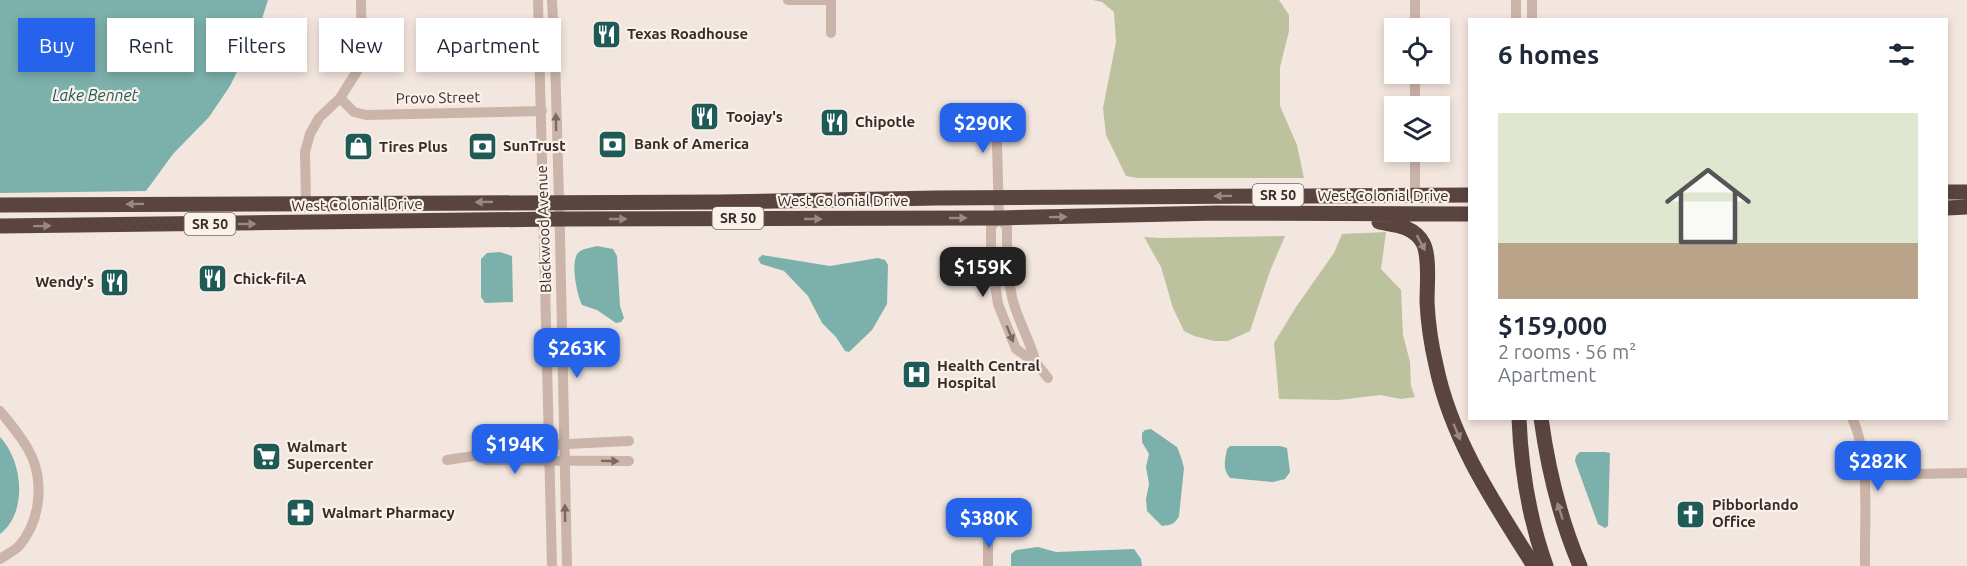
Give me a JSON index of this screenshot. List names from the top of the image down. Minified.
{"streets":{"highway":["SR 50","West Colonial Drive"],"street":["Provo Street","Blackwood Avenue"]},"crossings":[["Provo Street","Blackwood Avenue"],["West Colonial Drive","Blackwood Avenue"]],"water":["Lake Bennet"],"places":{"restaurant":["Texas Roadhouse","Toojay's","Chipotle","Chick-fil-A","Wendy's"],"bank":["Bank of America","SunTrust"],"shop":["Tires Plus"],"hospital":["Health Central Hospital"],"supermarket":["Walmart Supercenter"],"pharmacy":["Walmart Pharmacy"],"church":["Pibborlando Office"]},"page":{"chip":["Buy","Rent","Filters","New","Apartment"],"heading":"6 homes","list":[{"name":"$159,000","note":"2 rooms · 56 m² · Apartment"}],"price":["$290K","$159K","$263K","$194K","$282K","$380K"]}}
